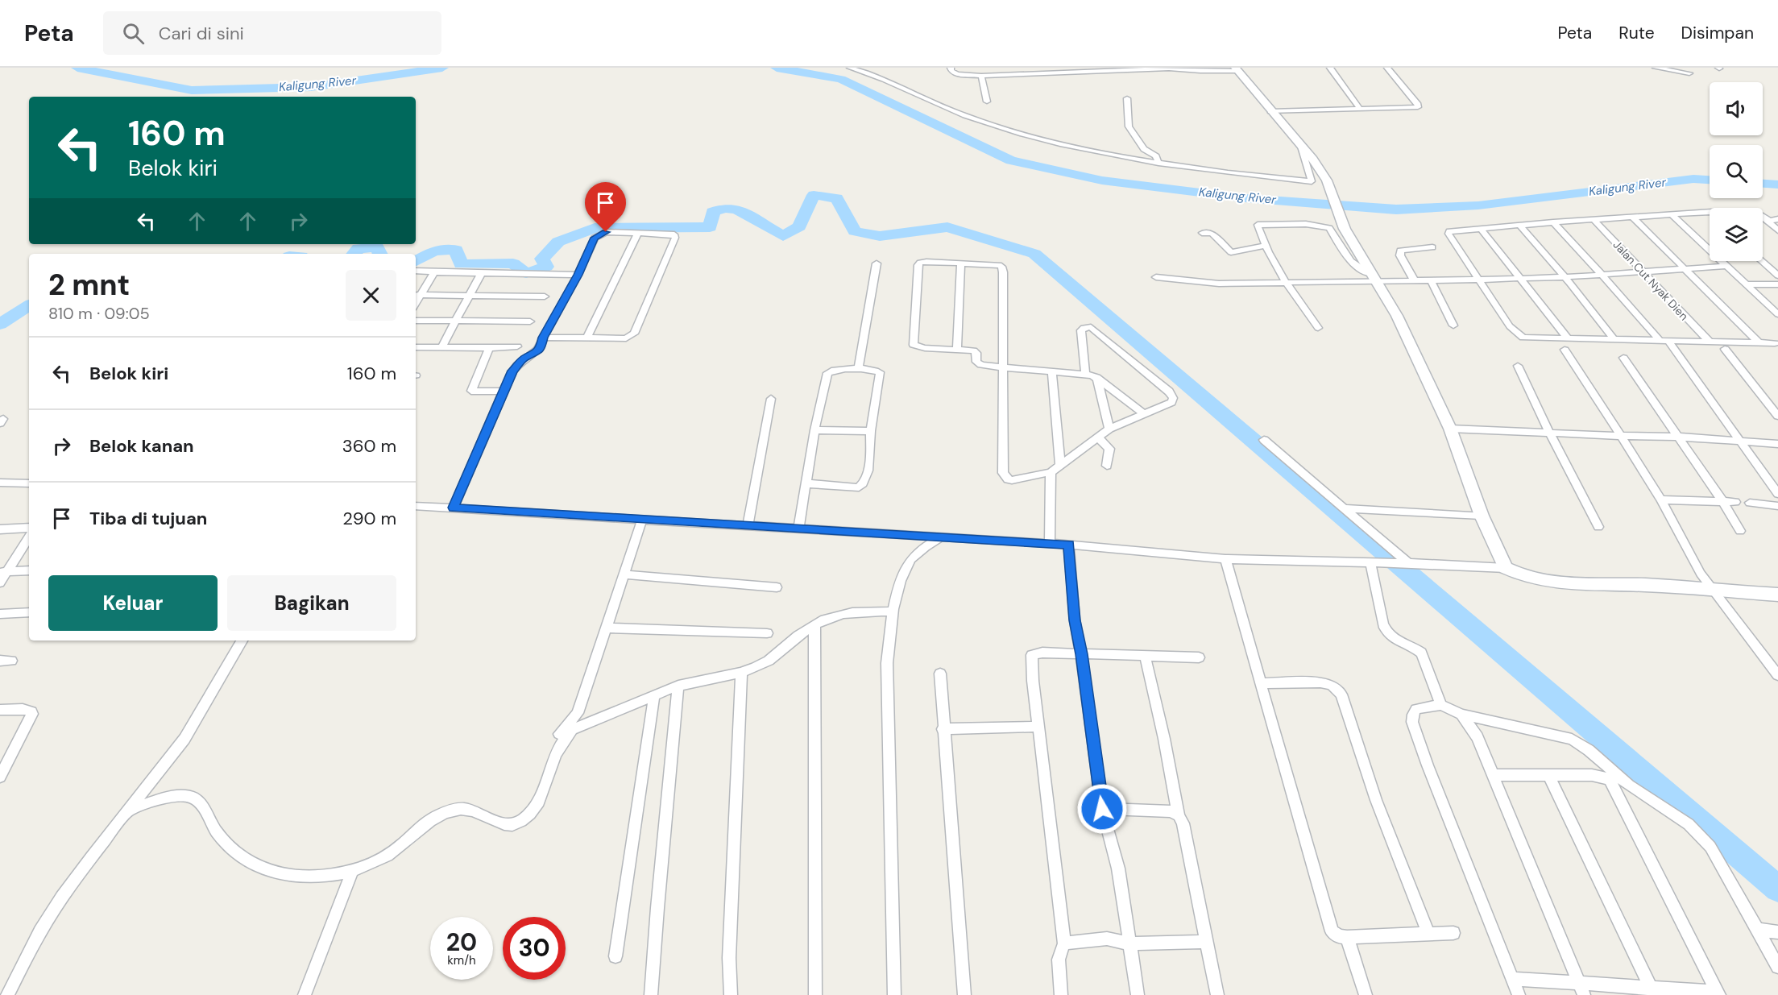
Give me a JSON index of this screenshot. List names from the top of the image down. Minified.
{"streets":{"street":["Jalan Cut Nyak Dien"]},"water":["Kaligung River"],"page":{"header":"Peta","search":"Cari di sini","nav":["Peta","Rute","Disimpan"],"turn":["160 m","Belok kiri"],"heading":["2 mnt","810 m · 09:05"],"list":[{"name":"Belok kiri","value":"160 m"},{"name":"Belok kanan","value":"360 m"},{"name":"Tiba di tujuan","value":"290 m"}],"buttons":["Keluar","Bagikan"],"speed":"20 km/h","limit":"30"}}
